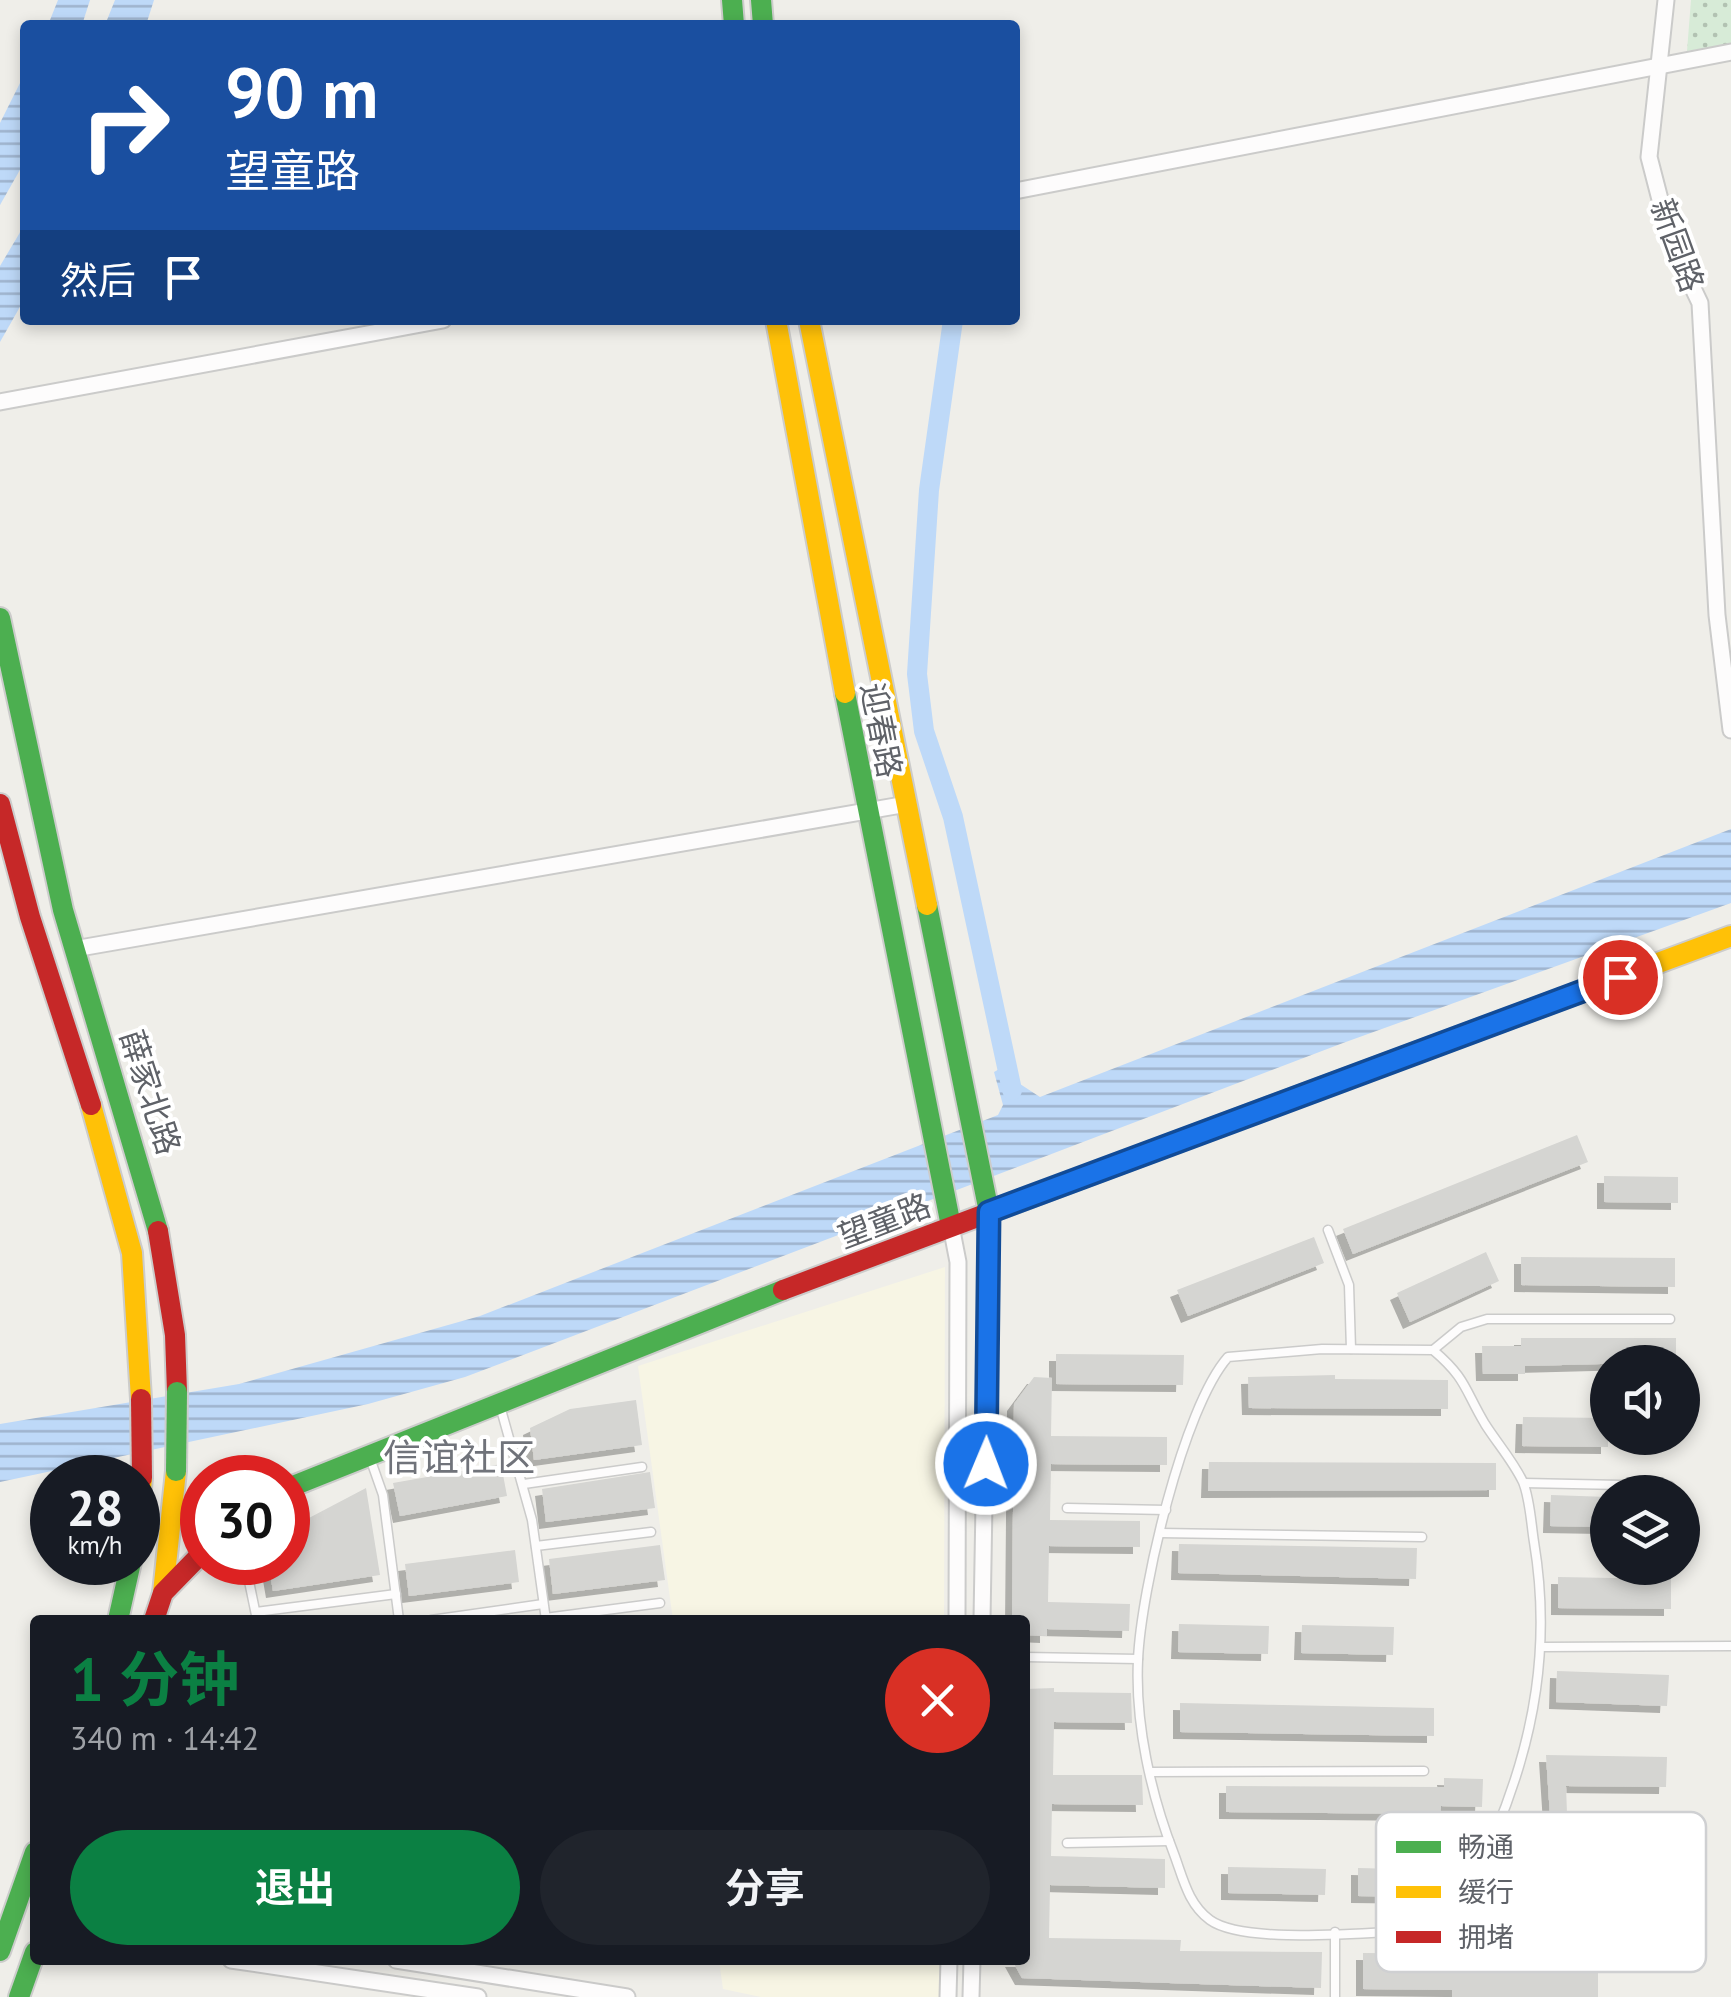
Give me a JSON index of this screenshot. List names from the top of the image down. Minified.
{"streets":{"main road":["迎春路","薛家北路","望童路"],"street":["新园路"]},"crossings":[["迎春路","望童路"]],"districts":["信谊社区"],"legend":["畅通","缓行","拥堵"],"page":{"turn":["90 m","望童路"],"then":"然后","speed":"28 km/h","limit":"30","heading":["1 分钟","340 m · 14:42"],"buttons":["退出","分享"]}}
